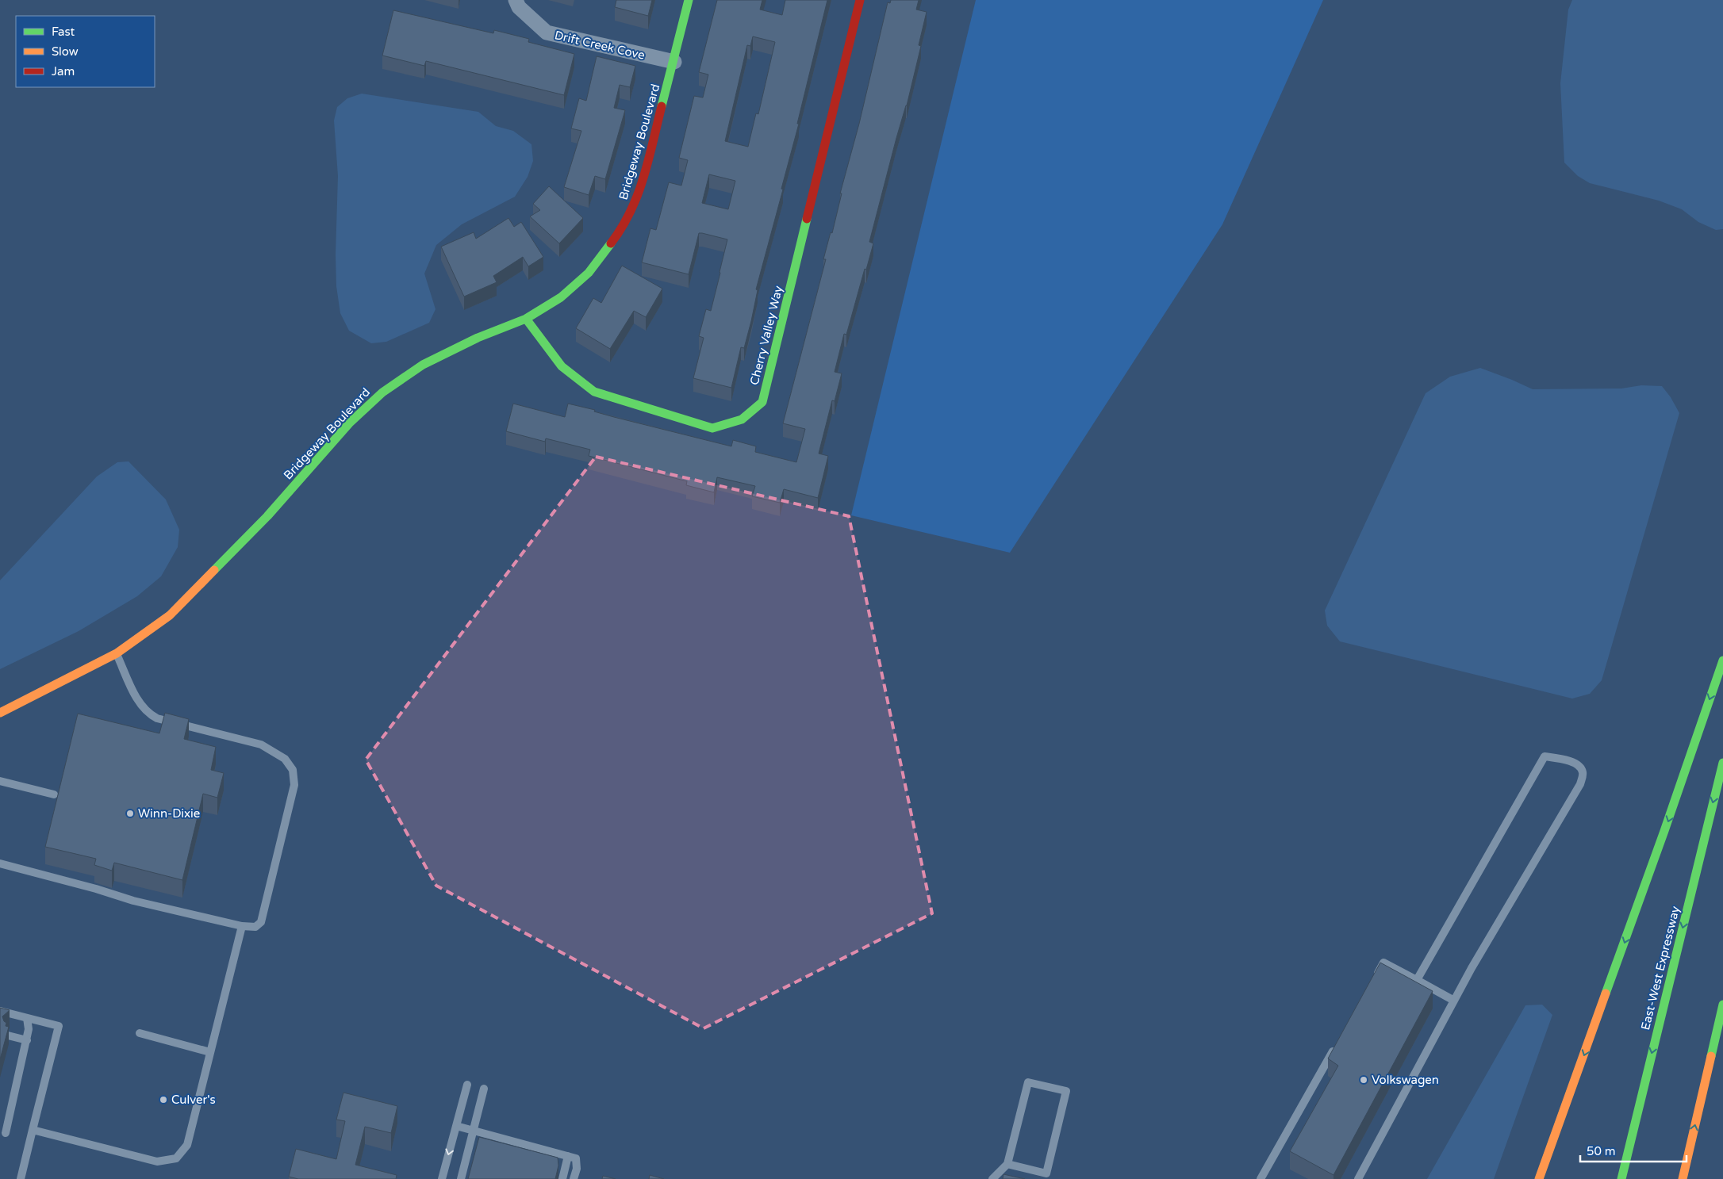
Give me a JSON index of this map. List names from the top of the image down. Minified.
{"streets":{"main road":["Bridgeway Boulevard","Cherry Valley Way","East-West Expressway"],"street":["Drift Creek Cove"]},"crossings":[["Drift Creek Cove","Bridgeway Boulevard"],["Bridgeway Boulevard","Cherry Valley Way"]],"places":["Winn-Dixie","Volkswagen","Culver's"],"legend":["Fast","Slow","Jam"],"scale_bar":"50 m"}
